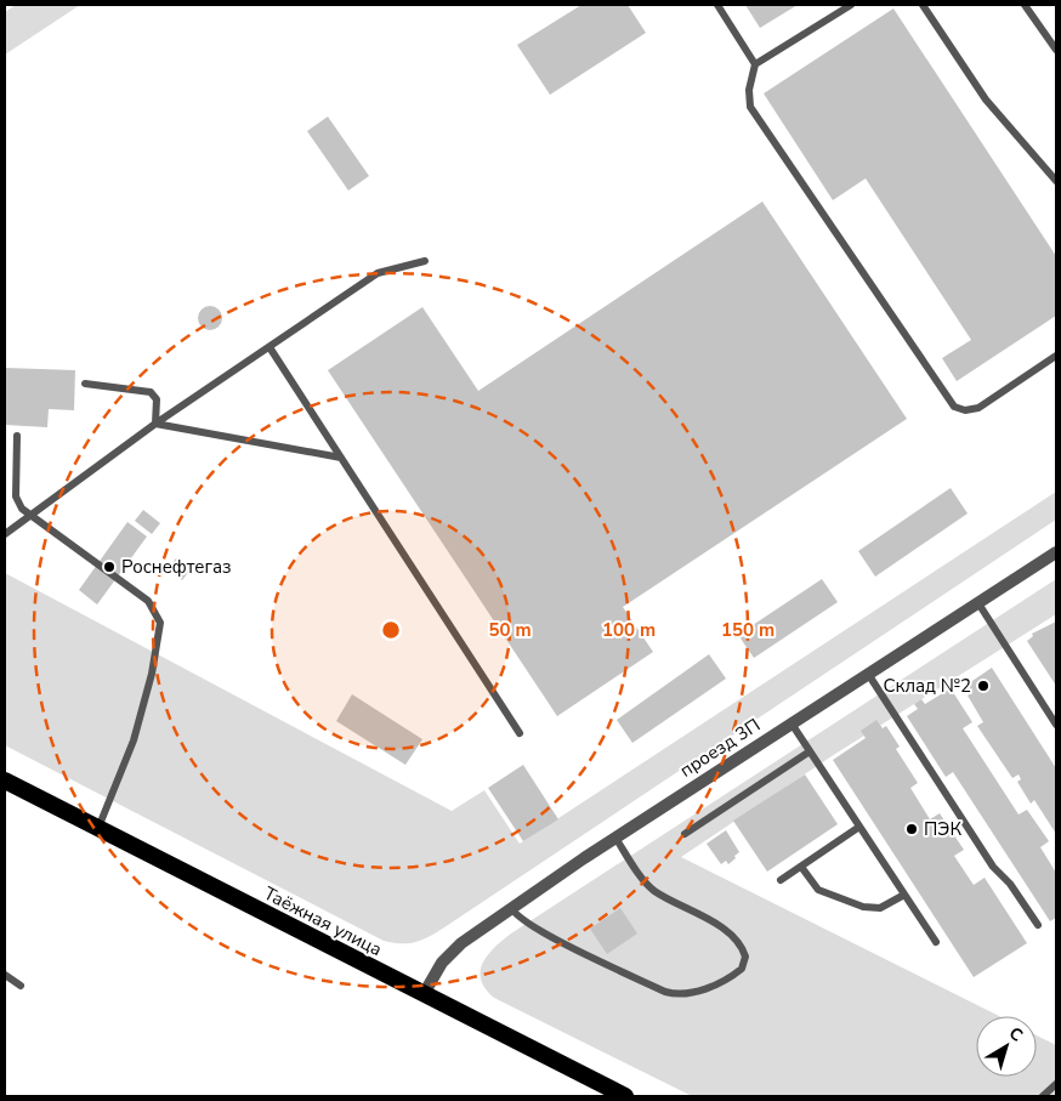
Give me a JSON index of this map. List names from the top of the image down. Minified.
{"streets":{"highway":["Таёжная улица"],"street":["проезд 3П"]},"crossings":[["проезд 3П","Таёжная улица"]],"places":["Роснефтегаз","Склад №2","ПЭК"],"north":"top right","rings":["50 m","100 m","150 m"]}
